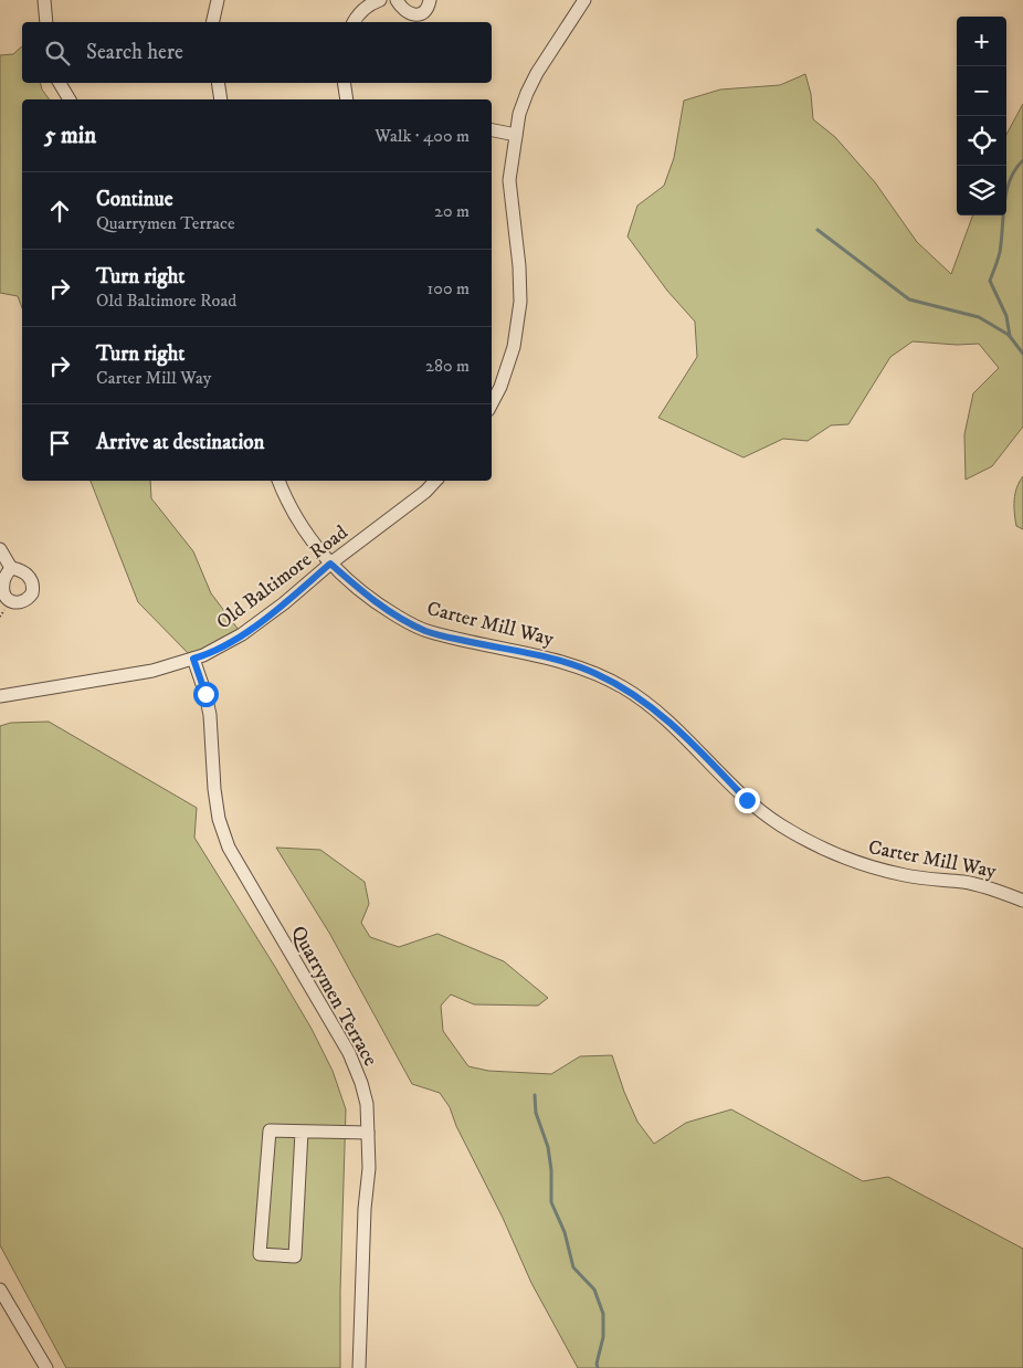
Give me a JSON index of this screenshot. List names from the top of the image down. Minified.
{"streets":{"street":["Old Baltimore Road","Carter Mill Way","Quarrymen Terrace"]},"crossings":[["Old Baltimore Road","Carter Mill Way"],["Old Baltimore Road","Quarrymen Terrace"]],"page":{"map_buttons":["+","−"],"search":"Search here","heading":["5 min","Walk · 400 m"],"list":[["Continue","Quarrymen Terrace","20 m"],["Turn right","Old Baltimore Road","100 m"],["Turn right","Carter Mill Way","280 m"],"Arrive at destination"]}}
